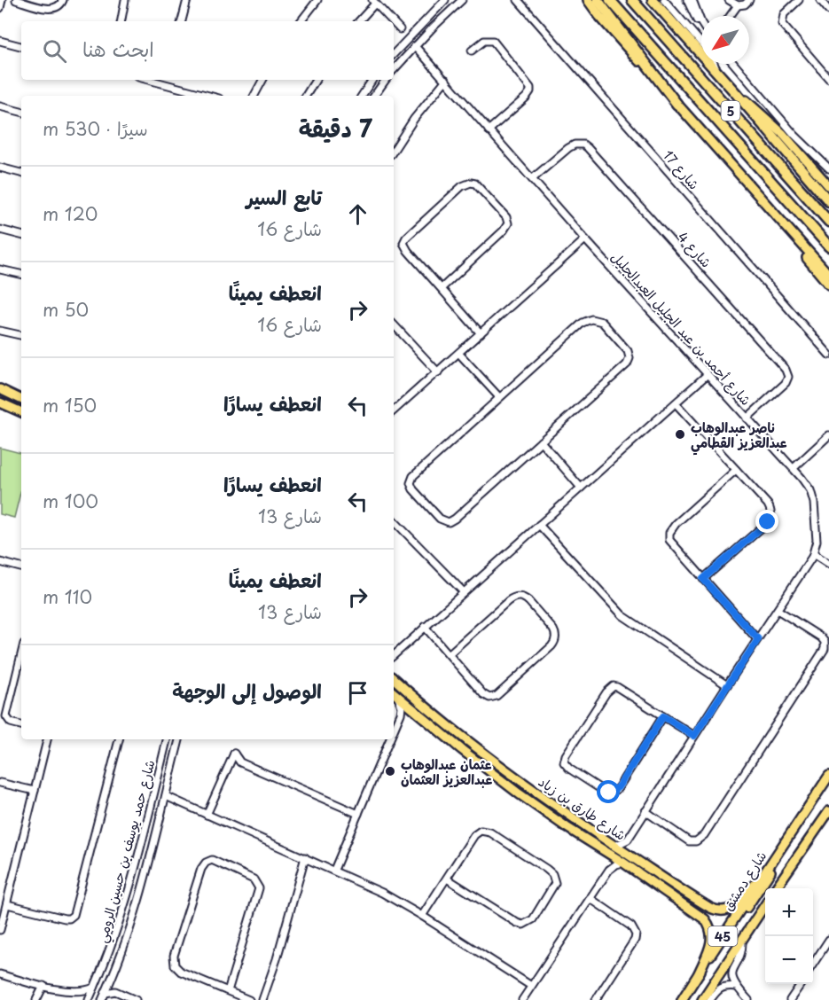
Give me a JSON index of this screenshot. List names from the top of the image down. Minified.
{"streets":{"highway":["5"],"main road":["شارع طارق بن زياد","شارع دمشق","45"],"street":["شارع 17","شارع 4","شارع أحمد بن عبد الجليل العبدالجليل","شارع حمد يوسف بن حسين الرومي"]},"crossings":[["شارع 4","شارع أحمد بن عبد الجليل العبدالجليل"],["شارع طارق بن زياد","شارع دمشق"]],"places":["ناصر عبدالوهاب عبدالعزيز القطامي","عثمان عبدالوهاب عبدالعزيز العثمان"],"north":"bottom left","page":{"search":"ابحث هنا","heading":["7 دقيقة","سيرًا · 530 m"],"list":[["تابع السير","شارع 16","120 m"],["انعطف يمينًا","شارع 16","50 m"],["انعطف يسارًا","150 m"],["انعطف يسارًا","شارع 13","100 m"],["انعطف يمينًا","شارع 13","110 m"],"الوصول إلى الوجهة"],"map_buttons":["+","−"]}}
